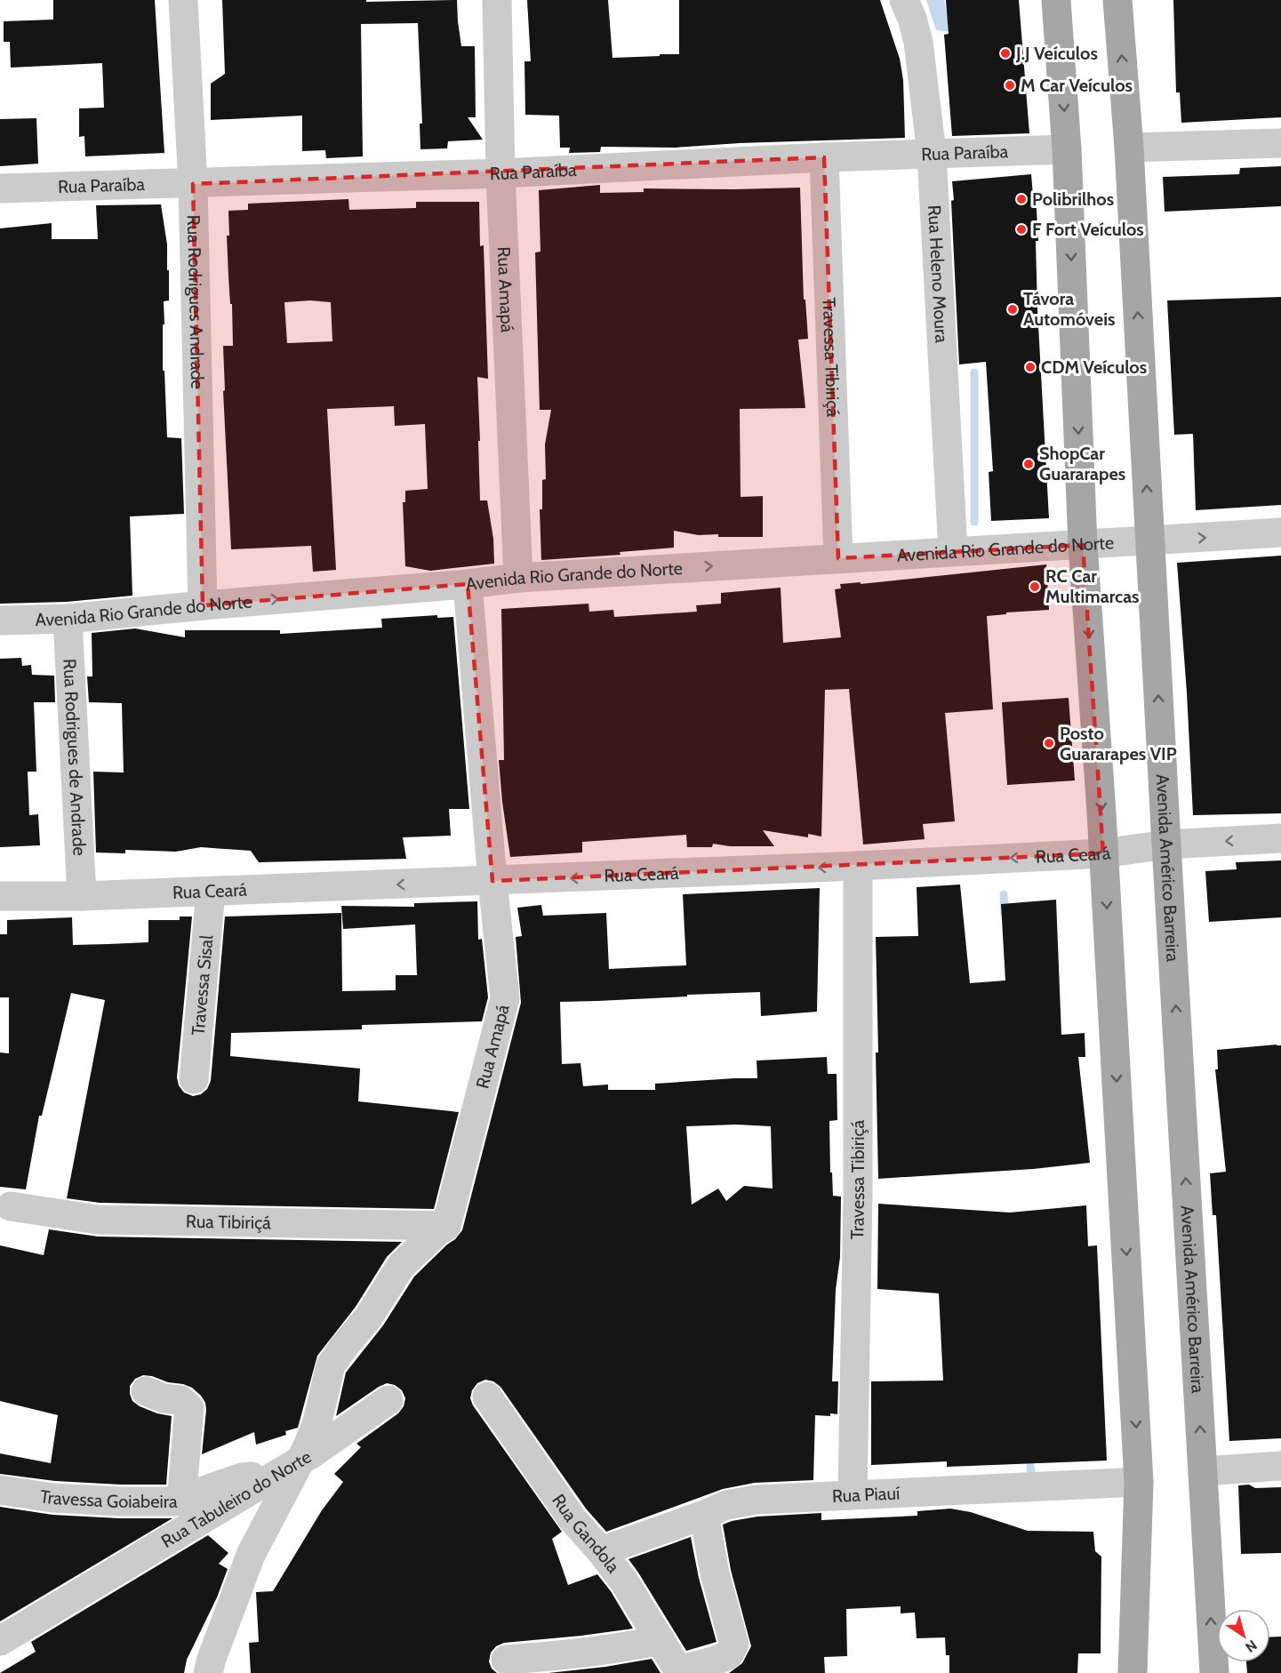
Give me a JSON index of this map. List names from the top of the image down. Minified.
{"streets":{"main road":["Avenida Américo Barreira"],"street":["Rua Paraíba","Rua Heleno Moura","Rua Amapá","Rua Rodrigues Andrade","Travessa Tibiriçá","Avenida Rio Grande do Norte","Rua Rodrigues de Andrade","Rua Ceará","Travessa Sisal","Rua Tibiriçá","Rua Piauí","Travessa Goiabeira","Rua Tabuleiro do Norte","Rua Gandola"]},"crossings":[["Rua Paraíba","Rua Heleno Moura"],["Rua Paraíba","Rua Amapá"],["Rua Paraíba","Rua Rodrigues Andrade"],["Rua Paraíba","Travessa Tibiriçá"],["Rua Heleno Moura","Avenida Rio Grande do Norte"],["Rua Amapá","Avenida Rio Grande do Norte"],["Rua Amapá","Rua Ceará"],["Rua Amapá","Rua Tibiriçá"],["Rua Rodrigues Andrade","Avenida Rio Grande do Norte"],["Travessa Tibiriçá","Avenida Rio Grande do Norte"],["Travessa Tibiriçá","Rua Ceará"],["Travessa Tibiriçá","Rua Piauí"],["Avenida Rio Grande do Norte","Rua Rodrigues de Andrade"],["Avenida Rio Grande do Norte","Avenida Américo Barreira"],["Rua Rodrigues de Andrade","Rua Ceará"],["Rua Ceará","Avenida Américo Barreira"],["Rua Ceará","Travessa Sisal"],["Rua Piauí","Rua Gandola"],["Travessa Goiabeira","Rua Tabuleiro do Norte"]],"one_way":["Avenida Rio Grande do Norte","Rua Ceará"],"places":["J.J Veículos","M Car Veículos","Polibrilhos","F Fort Veículos","Távora Automóveis","CDM Veículos","ShopCar Guararapes","RC Car Multimarcas","Posto Guararapes VIP"],"north":"bottom right"}
